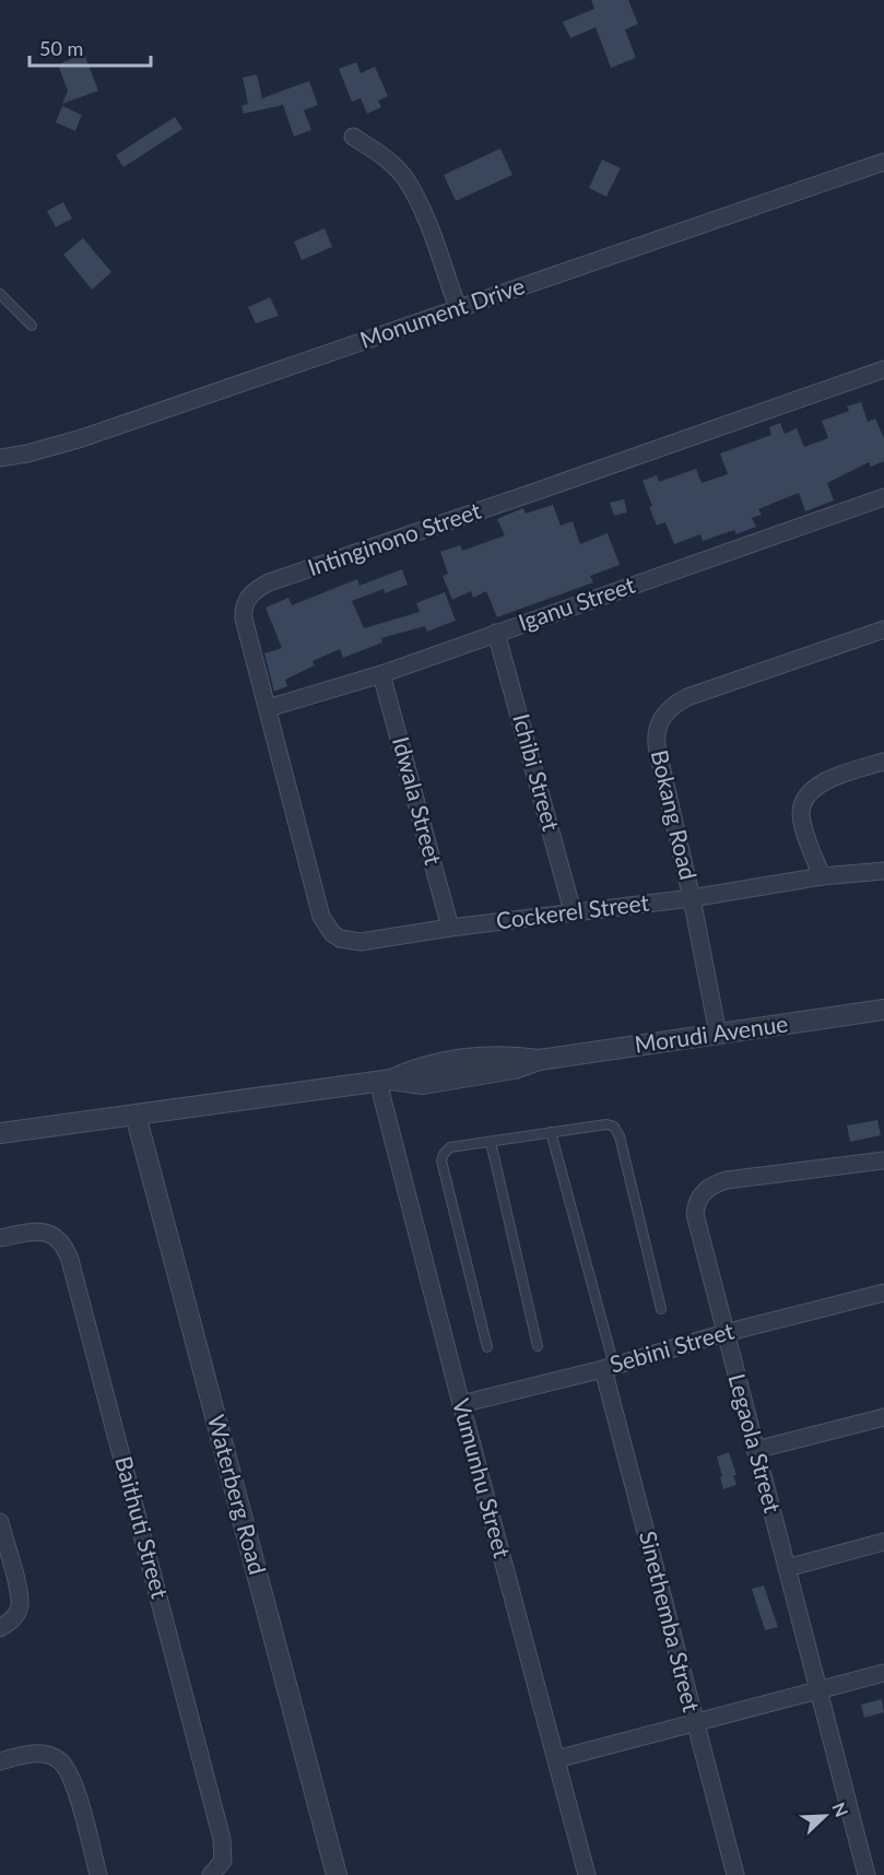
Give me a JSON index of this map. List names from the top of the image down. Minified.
{"streets":{"street":["Monument Drive","Intinginono Street","Iganu Street","Ichibi Street","Idwala Street","Bokang Road","Cockerel Street","Morudi Avenue","Sebini Street","Legaola Street","Vumunhu Street","Waterberg Road","Baithuti Street","Sinethemba Street"]},"crossings":[["Intinginono Street","Iganu Street"],["Intinginono Street","Cockerel Street"],["Iganu Street","Ichibi Street"],["Iganu Street","Idwala Street"],["Ichibi Street","Cockerel Street"],["Idwala Street","Cockerel Street"],["Bokang Road","Cockerel Street"],["Bokang Road","Morudi Avenue"],["Morudi Avenue","Vumunhu Street"],["Morudi Avenue","Waterberg Road"],["Sebini Street","Legaola Street"],["Sebini Street","Vumunhu Street"],["Sebini Street","Sinethemba Street"]],"scale_bar":"50 m","north":"top right"}
